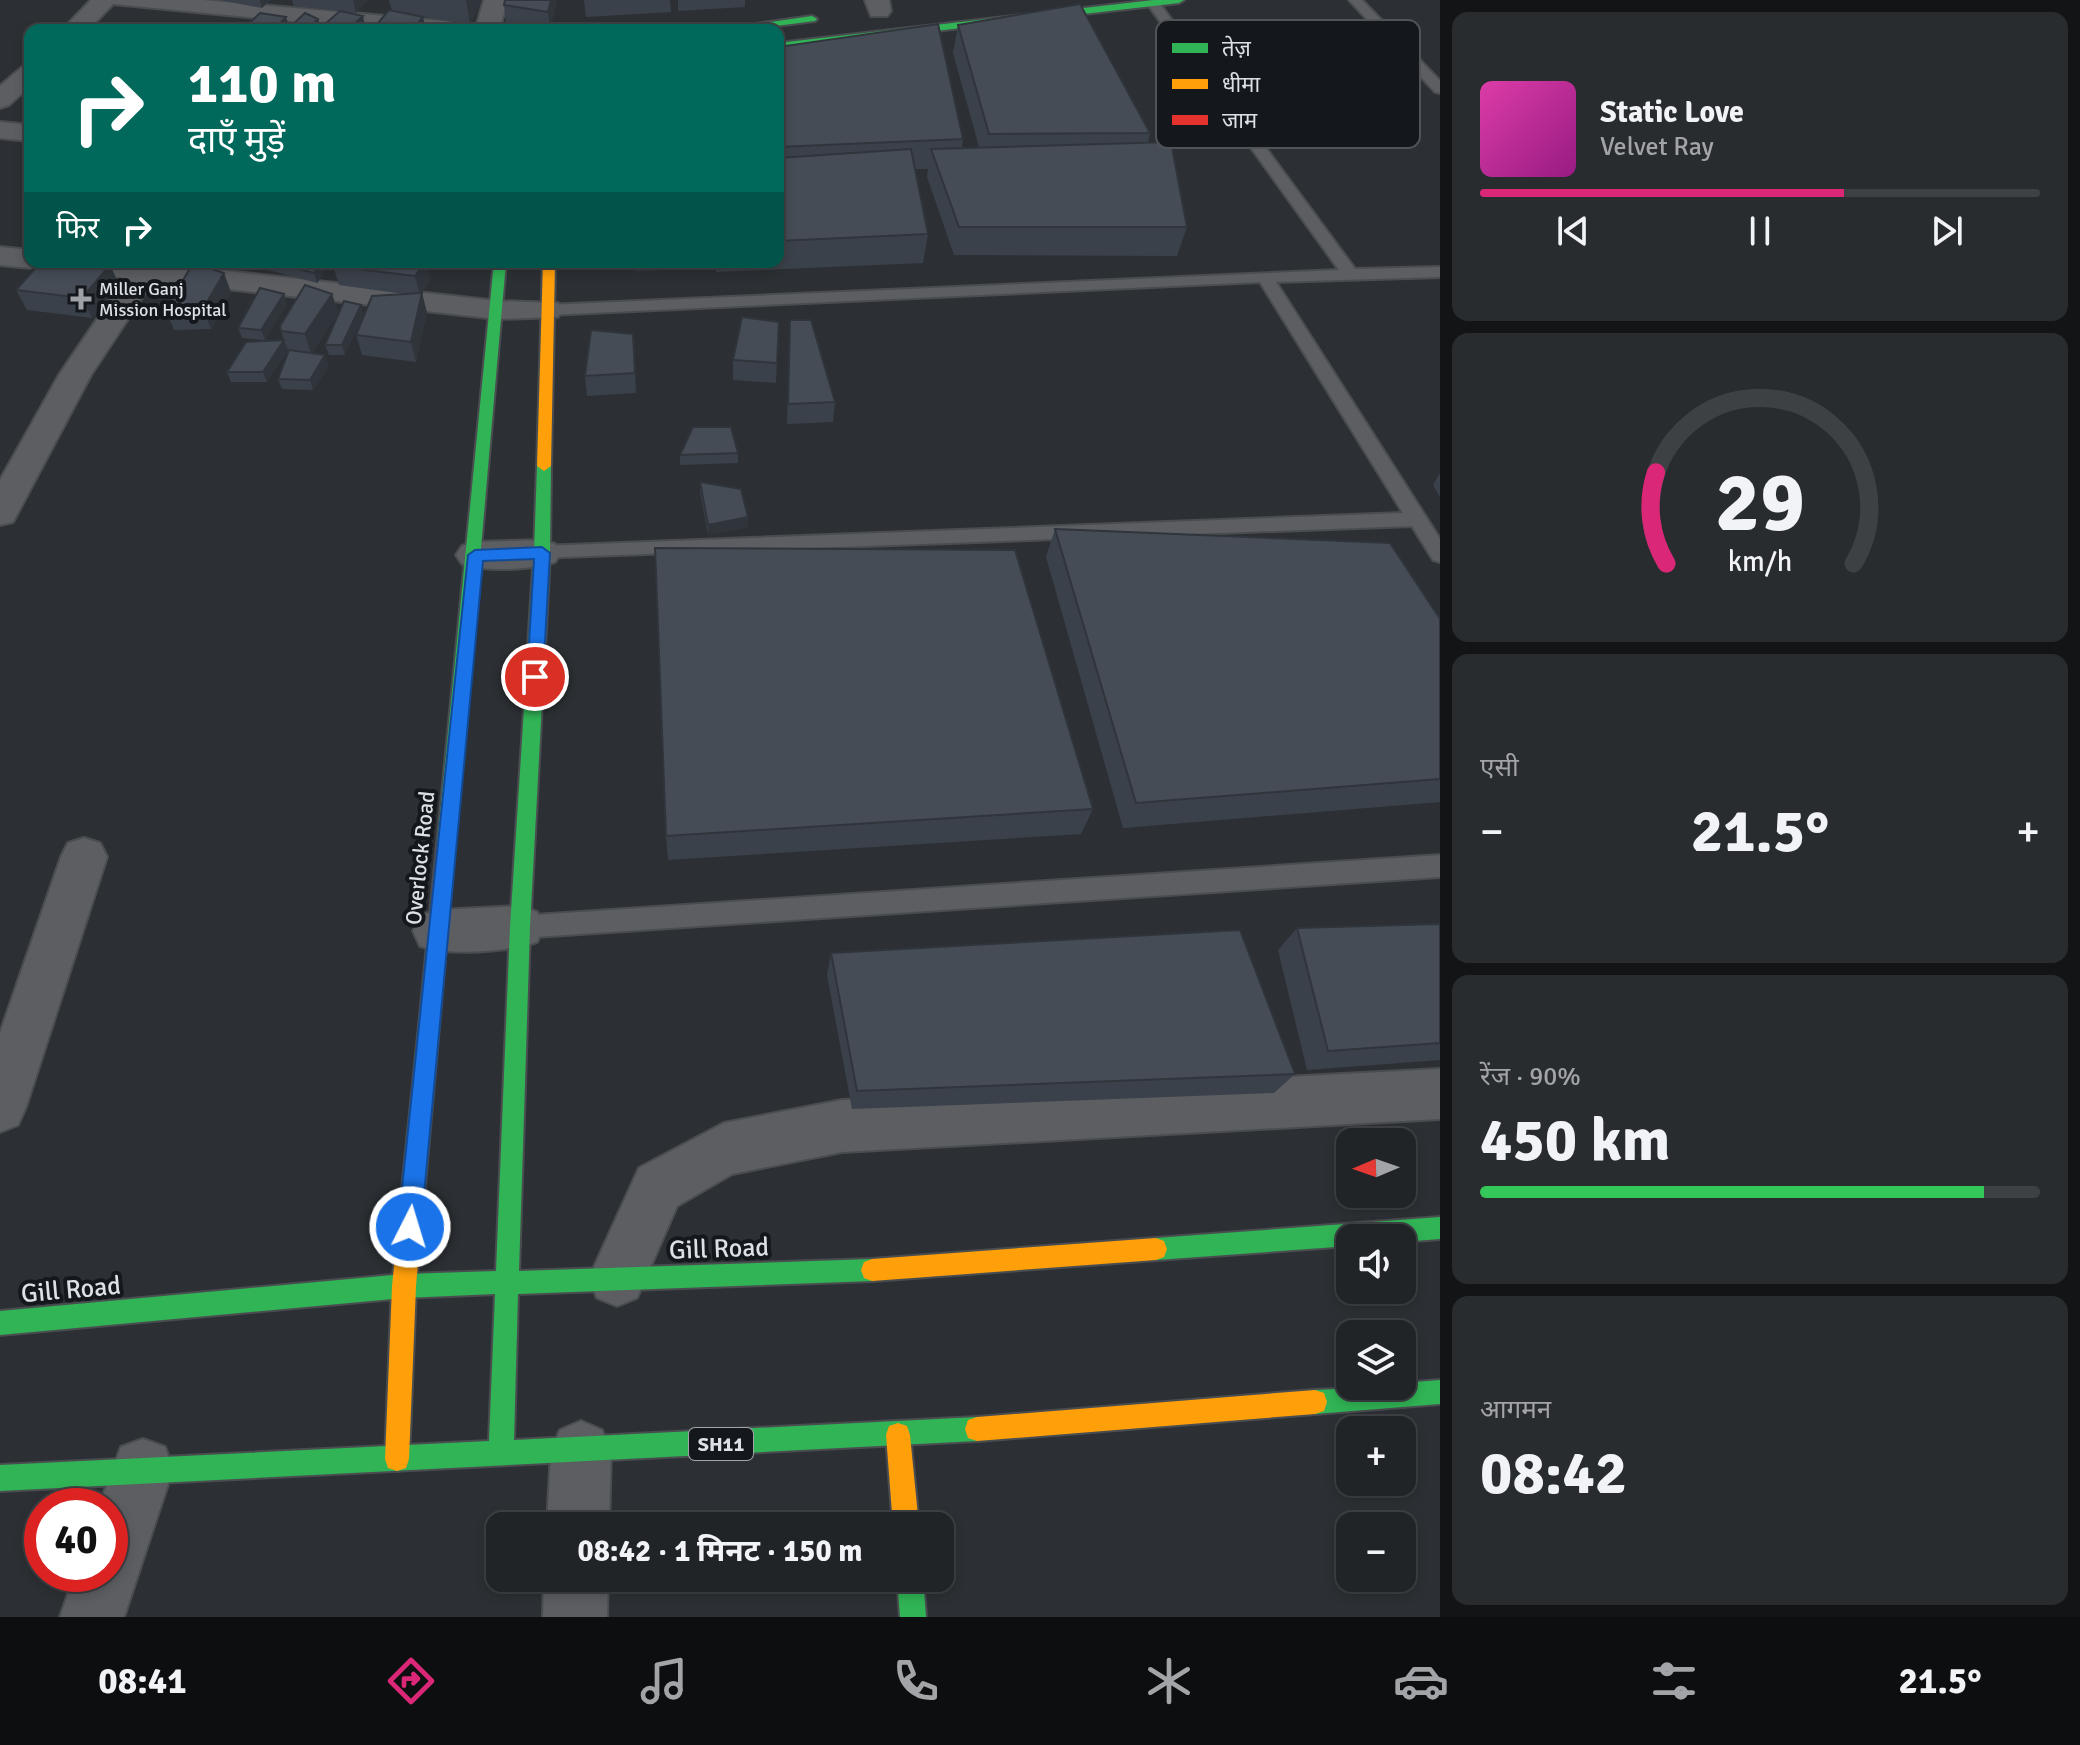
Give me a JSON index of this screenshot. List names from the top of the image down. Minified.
{"streets":{"street":["Overlock Road","Gill Road","SH11"]},"crossings":[["Overlock Road","Gill Road"],["Overlock Road","SH11"]],"places":{"health":["Miller Ganj Mission Hospital"]},"legend":["तेज़","धीमा","जाम"],"north":"left","page":{"turn":["110 m","दाएँ मुड़ें"],"song":["Static Love","Velvet Ray"],"then":"फिर","tile":["एसी",["रेंज · 90%","450 km"],["आगमन","08:42"]],"heat":["−","21.5°","+"],"map_buttons":["+","−"],"limit":"40","trip":"08:42 · 1 मिनट · 150 m","tabs":["08:41","21.5°"],"gauge":["29","km/h"]}}
